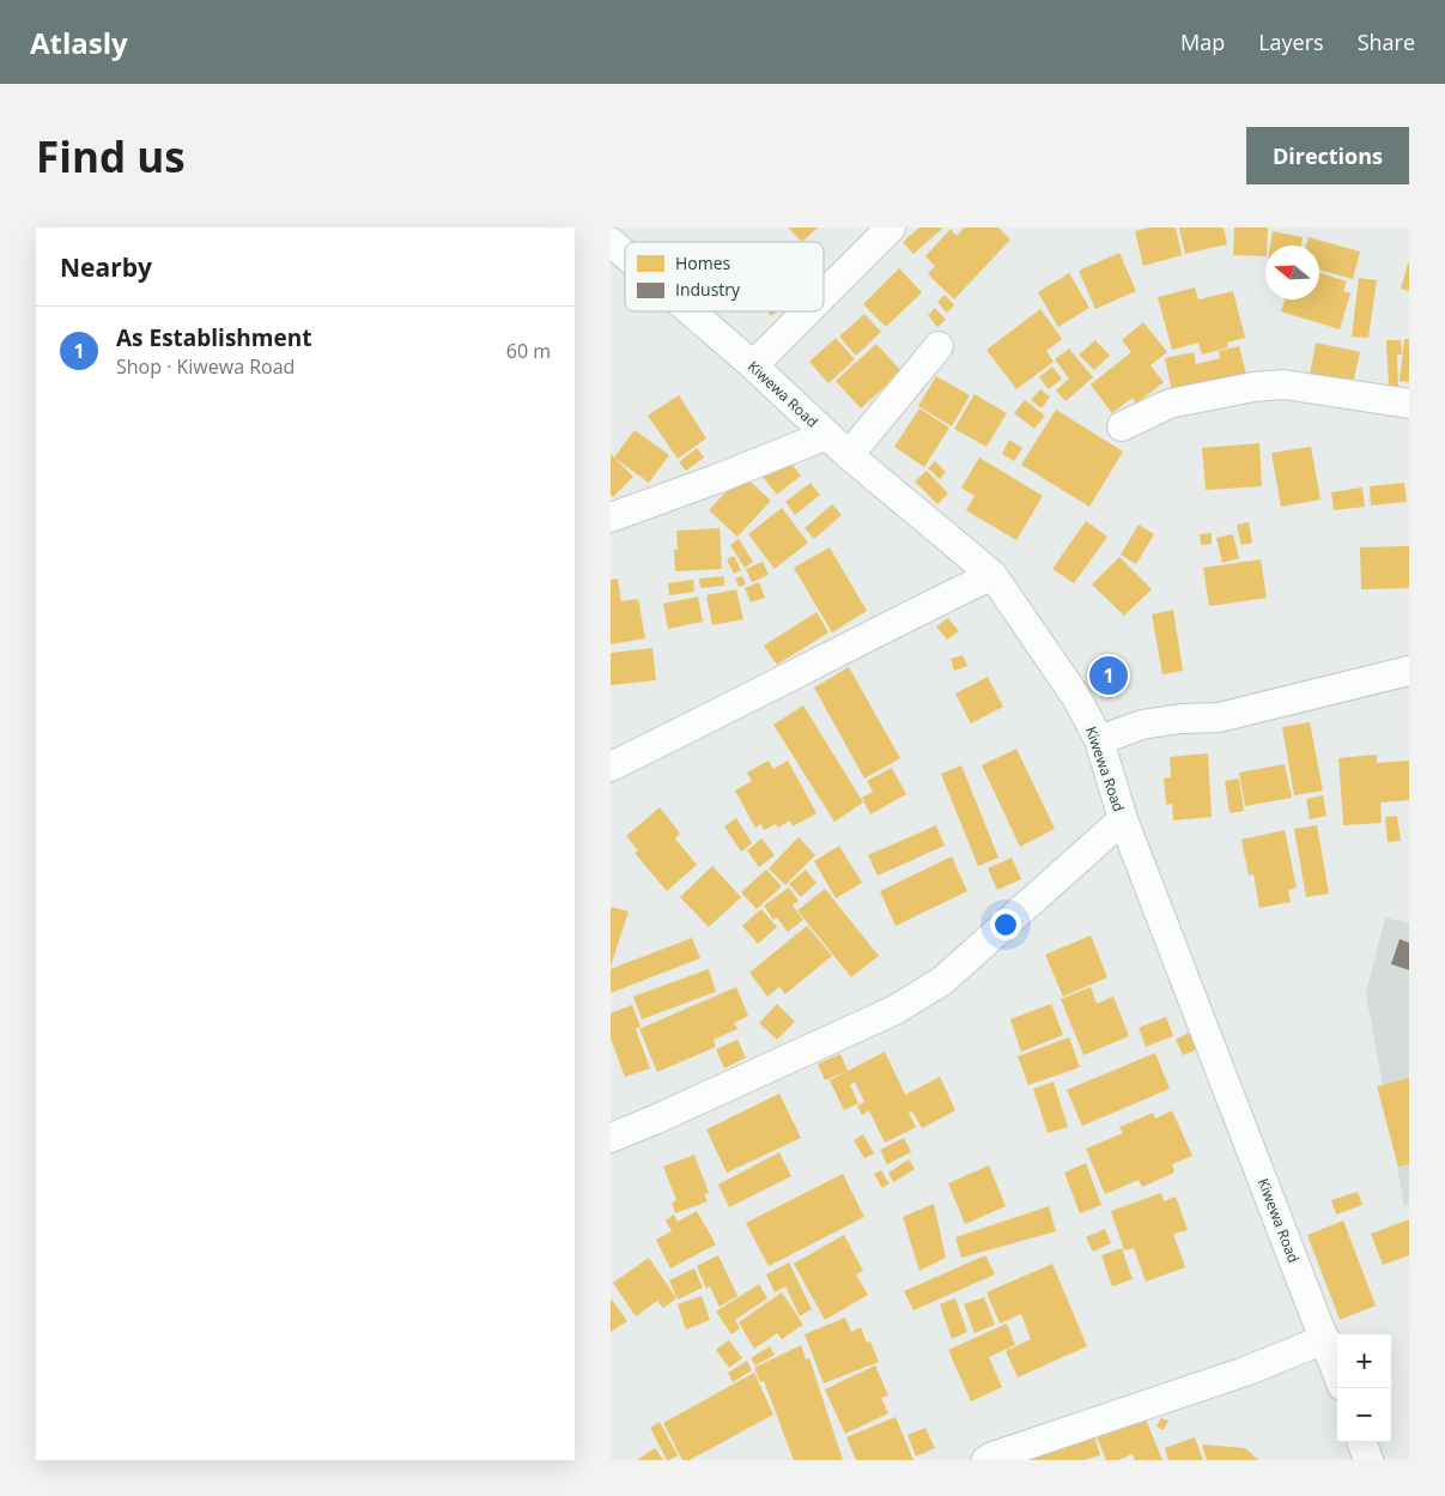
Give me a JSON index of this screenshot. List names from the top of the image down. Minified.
{"streets":{"street":["Kiwewa Road"]},"legend":["Homes","Industry"],"north":"left","page":{"header":"Atlasly","nav":["Map","Layers","Share"],"buttons":"Directions","title":"Find us","heading":"Nearby","list":[{"mark":"1","name":"As Establishment","note":"Shop · Kiwewa Road","value":"60 m"}],"pins":"1","map_buttons":["+","−"]}}
